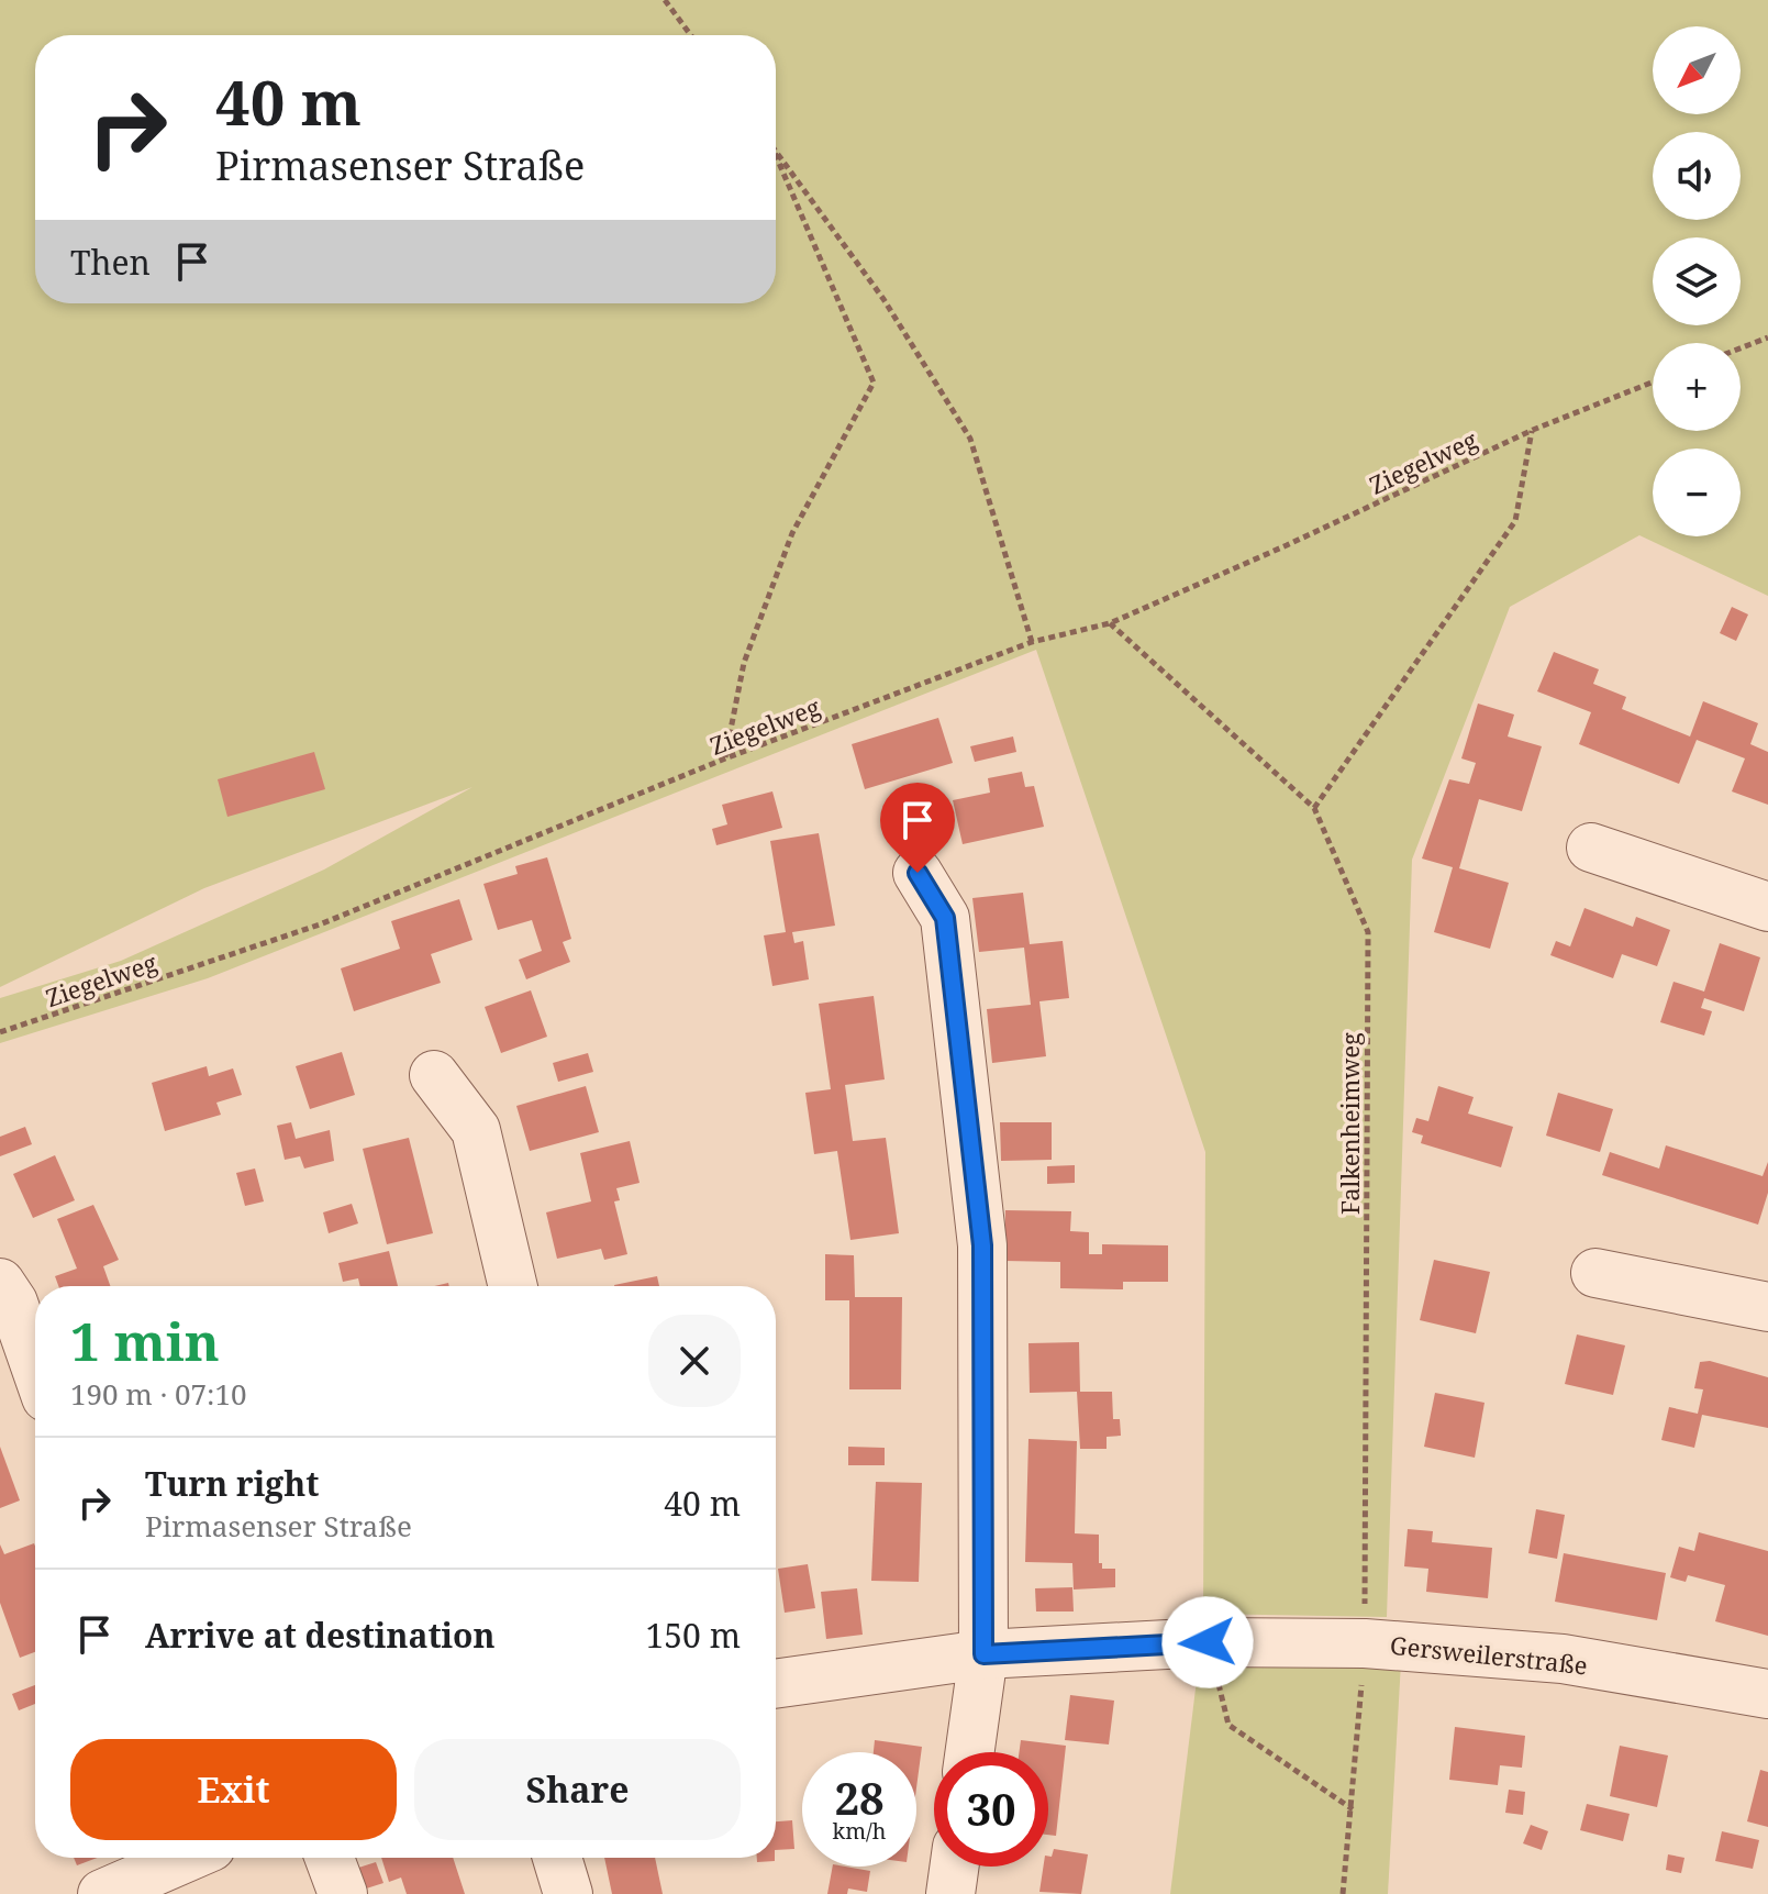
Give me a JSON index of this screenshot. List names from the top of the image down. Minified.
{"streets":{"street":["Gersweilerstraße"],"path":["Ziegelweg","Falkenheimweg"]},"crossings":[["Falkenheimweg","Gersweilerstraße"]],"north":"bottom left","page":{"map_buttons":["+","−"],"turn":["40 m","Pirmasenser Straße"],"then":"Then","heading":["1 min","190 m · 07:10"],"list":[{"name":"Turn right","note":"Pirmasenser Straße","value":"40 m"},{"name":"Arrive at destination","value":"150 m"}],"buttons":["Exit","Share"],"speed":"28 km/h","limit":"30"}}
